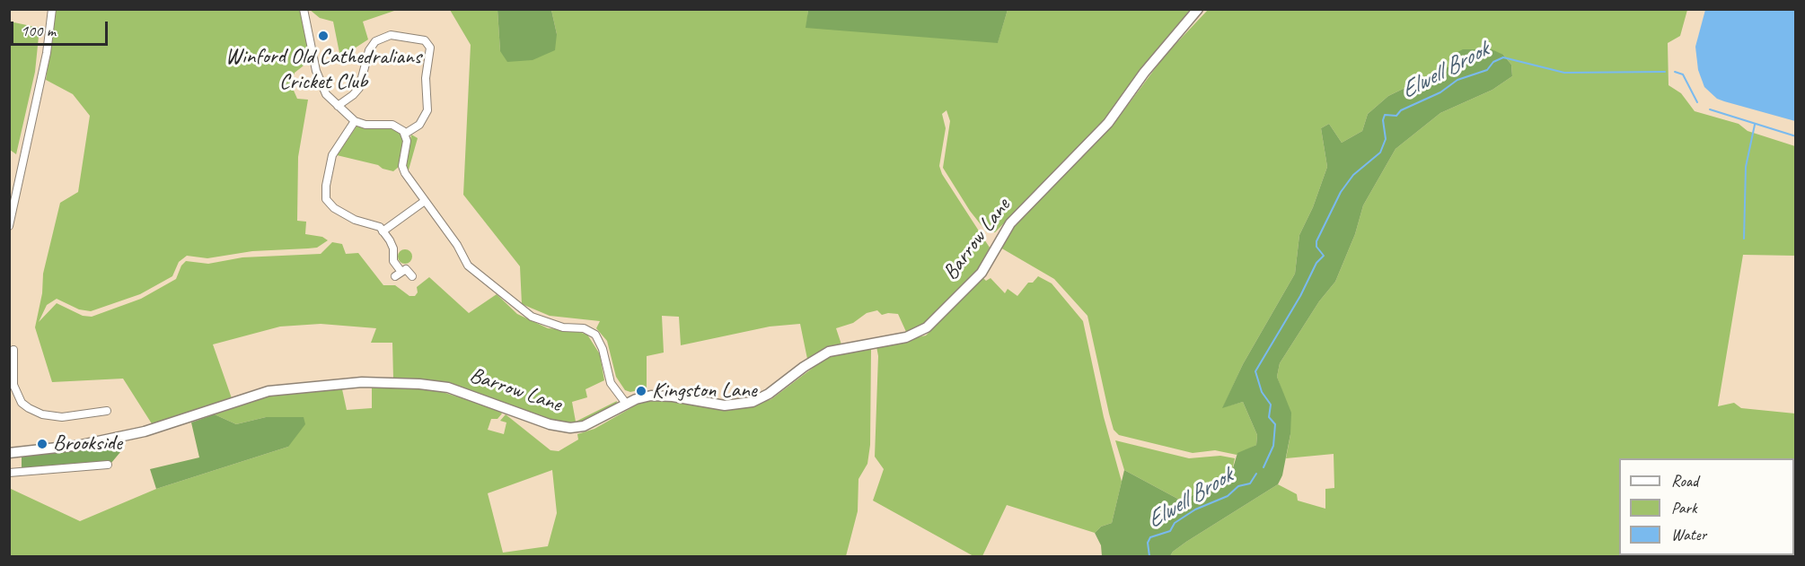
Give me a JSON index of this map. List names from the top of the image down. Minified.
{"streets":{"main road":["Barrow Lane"]},"water":["Elwell Brook"],"places":["Winford Old Cathedralians Cricket Club","Kingston Lane","Brookside"],"legend":["Road","Park","Water"],"scale_bar":"100 m"}
